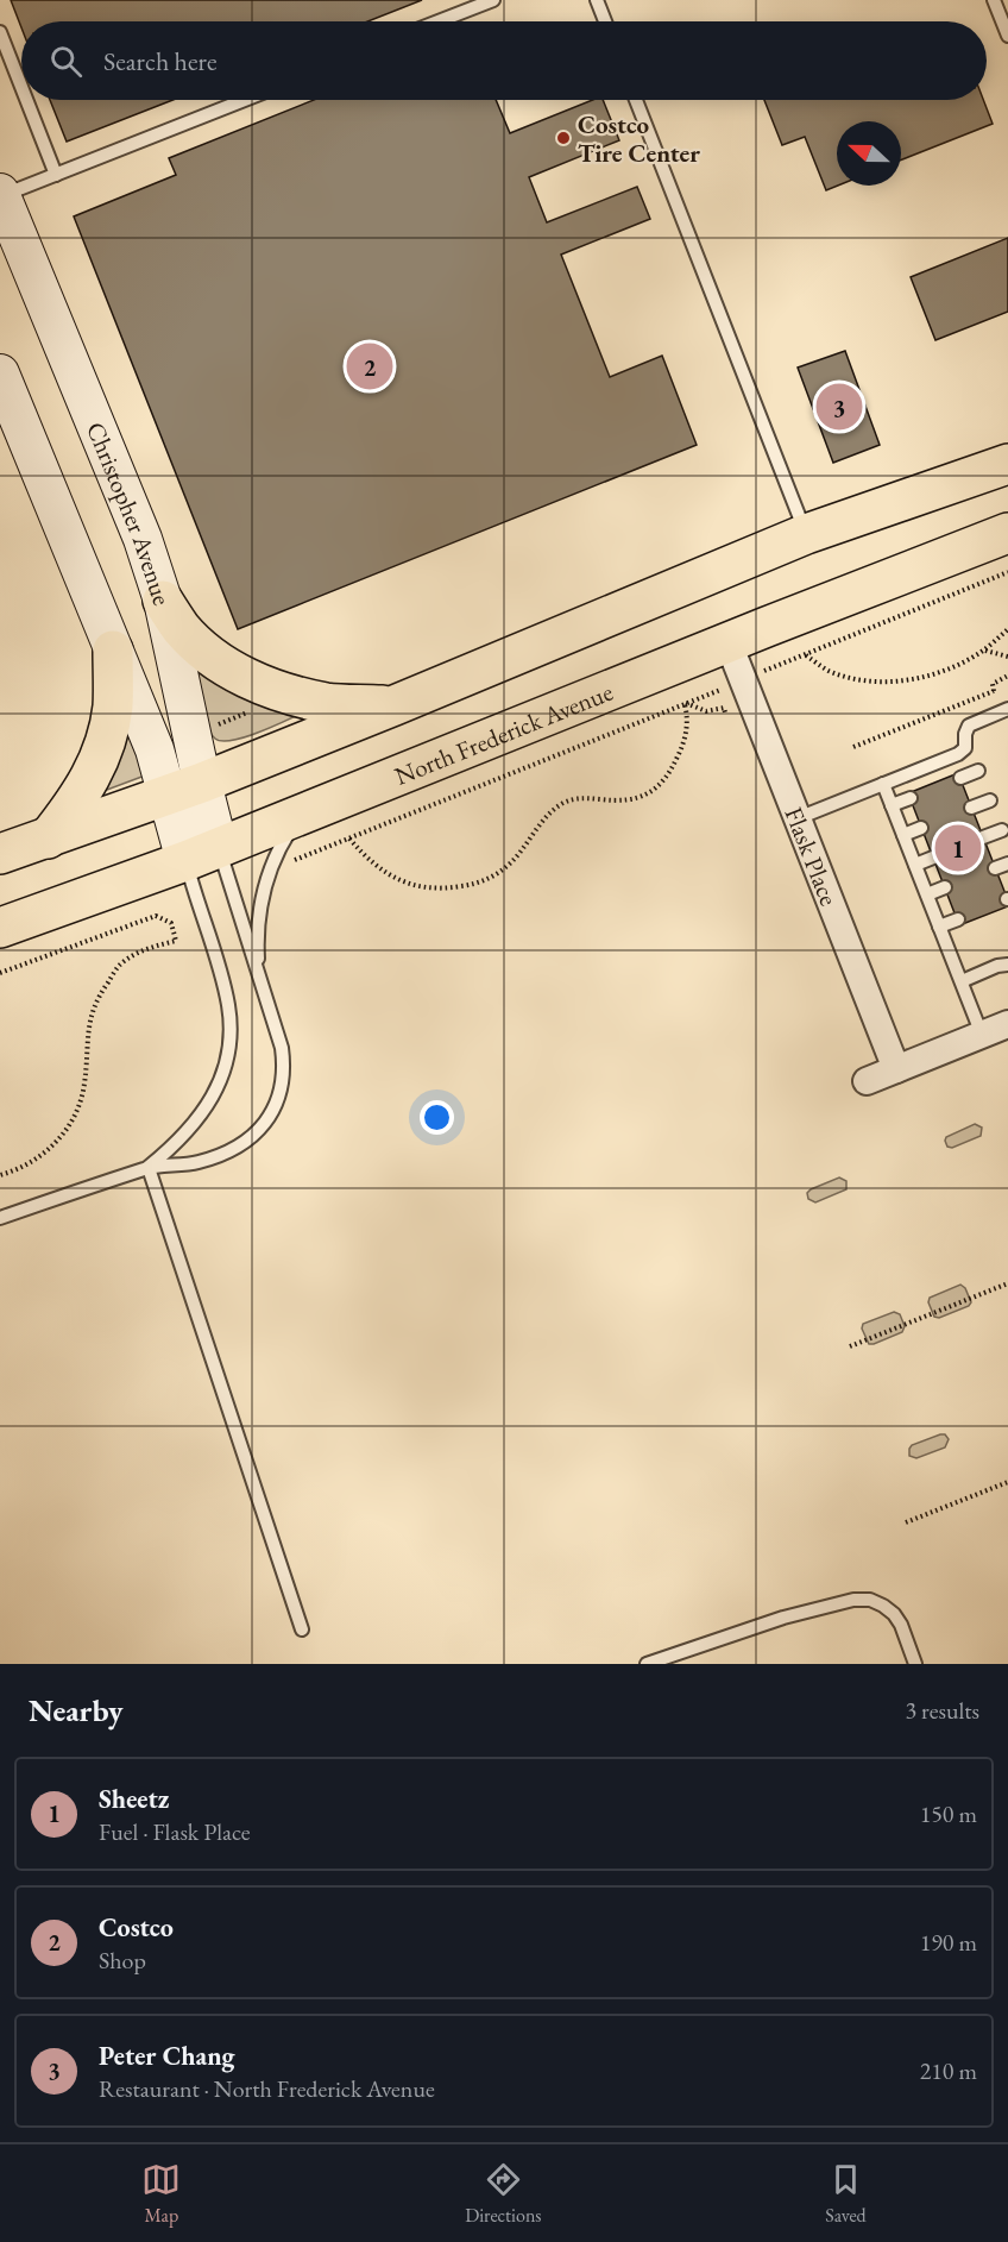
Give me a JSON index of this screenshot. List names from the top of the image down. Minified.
{"streets":{"main road":["North Frederick Avenue"],"street":["Christopher Avenue","Flask Place"]},"crossings":[["Christopher Avenue","North Frederick Avenue"],["North Frederick Avenue","Flask Place"]],"places":["Costco Tire Center"],"north":"left","page":{"search":"Search here","pins":["2","3","1"],"heading":["Nearby","3 results"],"list":[{"mark":"1","name":"Sheetz","note":"Fuel · Flask Place","value":"150 m"},{"mark":"2","name":"Costco","note":"Shop","value":"190 m"},{"mark":"3","name":"Peter Chang","note":"Restaurant · North Frederick Avenue","value":"210 m"}],"nav":["Map","Directions","Saved"]}}
